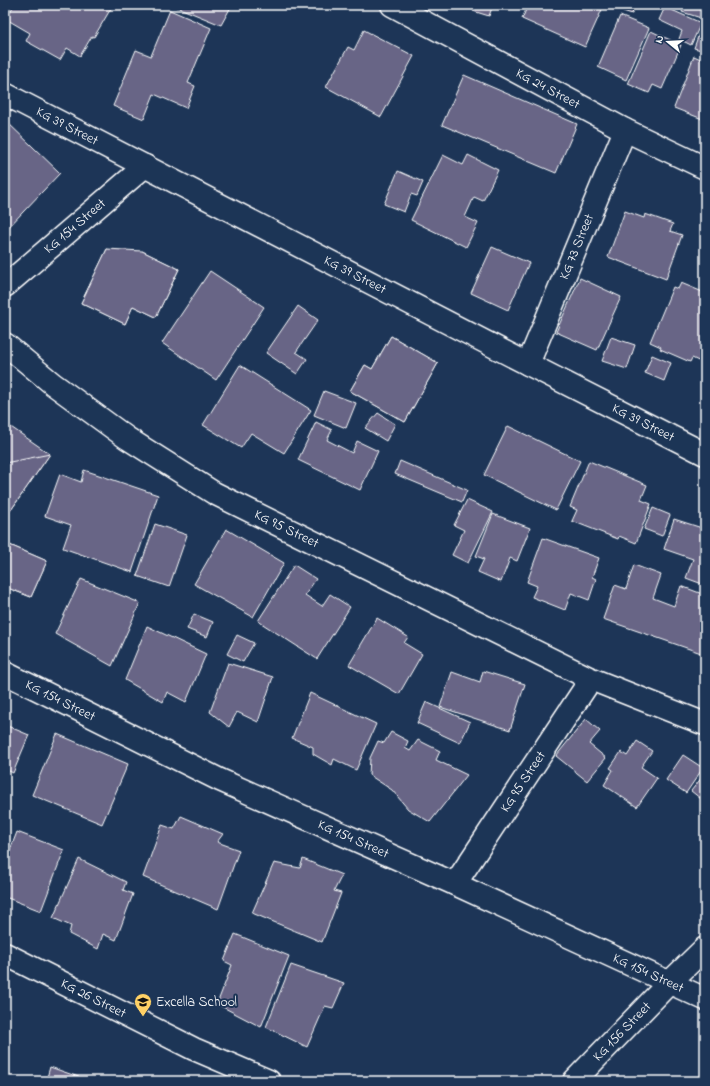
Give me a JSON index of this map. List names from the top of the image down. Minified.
{"streets":{"street":["KG 24 Street","KG 39 Street","KG 154 Street","KG 73 Street","KG 95 Street","KG 26 Street","KG 156 Street"]},"crossings":[["KG 24 Street","KG 73 Street"],["KG 39 Street","KG 154 Street"],["KG 39 Street","KG 73 Street"],["KG 154 Street","KG 95 Street"],["KG 154 Street","KG 156 Street"]],"places":{"school or university":["Excella School"]},"north":"left"}
